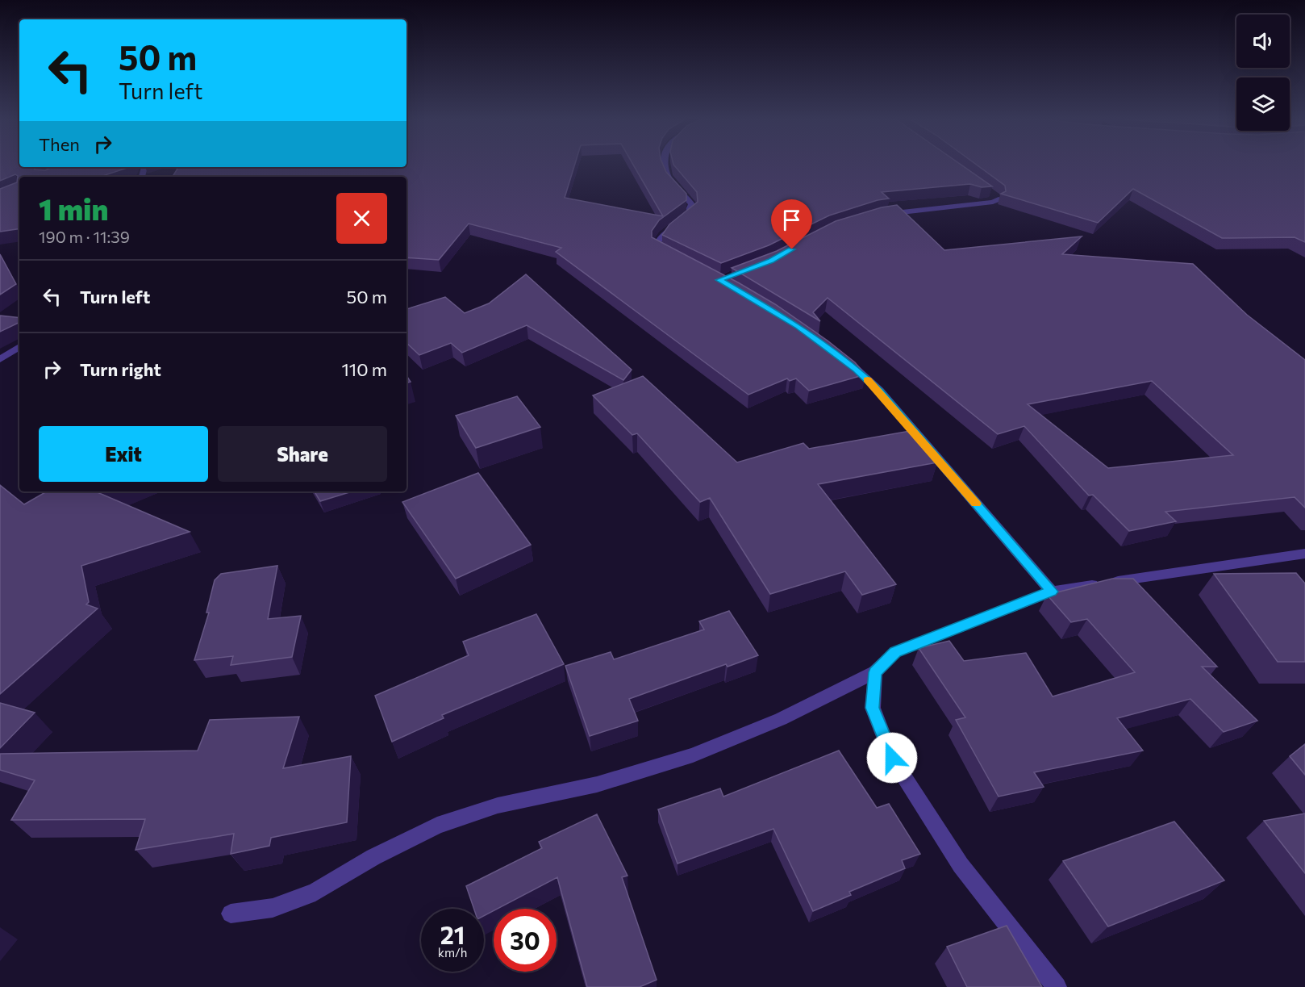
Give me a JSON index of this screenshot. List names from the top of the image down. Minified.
{"page":{"turn":["50 m","Turn left"],"then":"Then","heading":["1 min","190 m · 11:39"],"list":[{"name":"Turn left","value":"50 m"},{"name":"Turn right","value":"110 m"}],"buttons":["Exit","Share"],"speed":"21 km/h","limit":"30"}}
